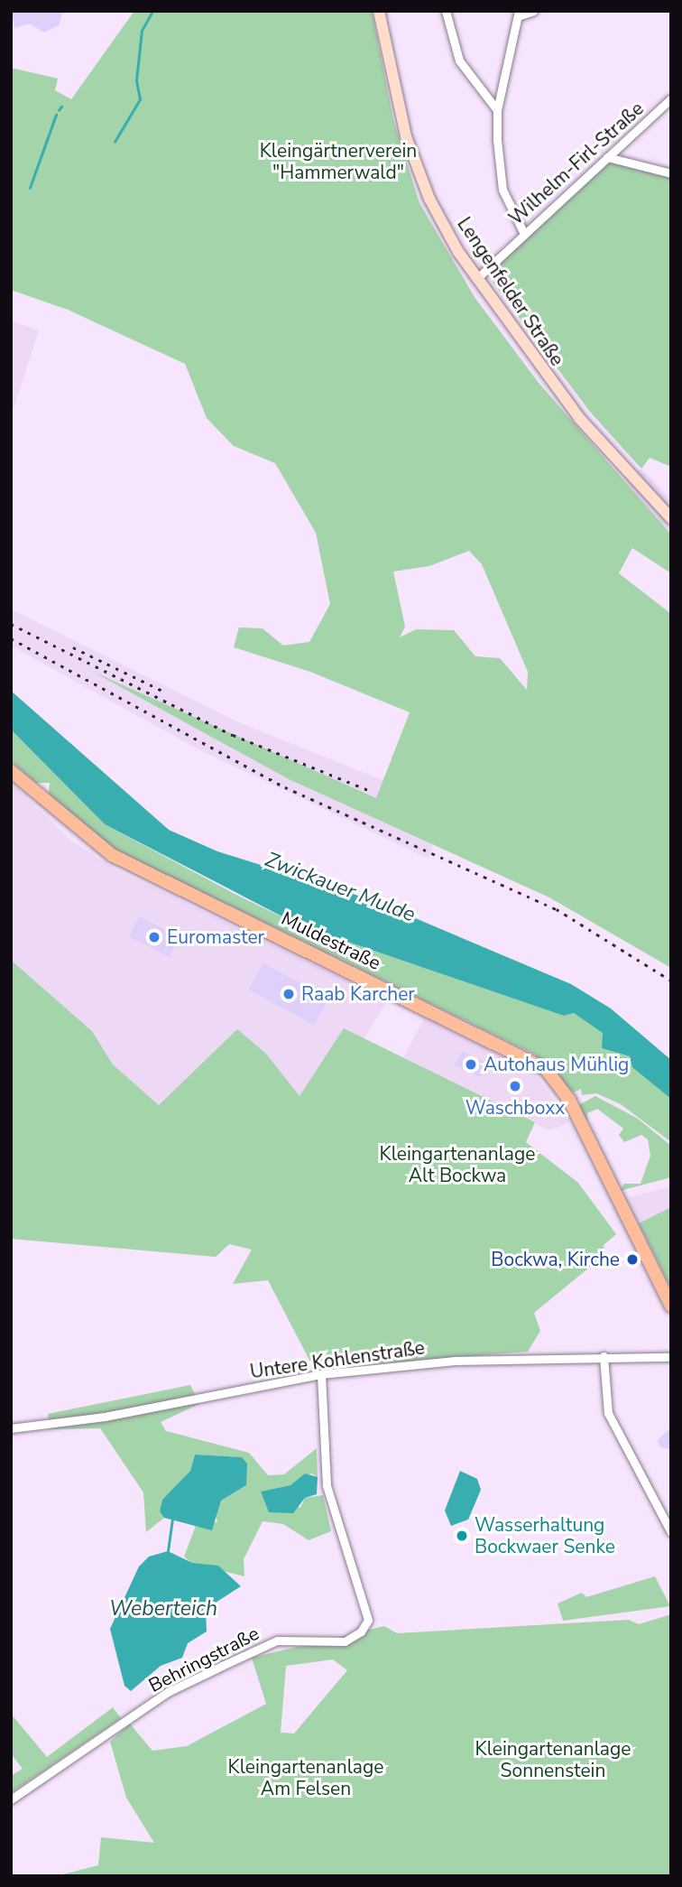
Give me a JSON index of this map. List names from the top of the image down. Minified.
{"streets":{"main road":["Lengenfelder Straße","Muldestraße"],"street":["Wilhelm-Firl-Straße","Untere Kohlenstraße","Behringstraße"]},"crossings":[["Wilhelm-Firl-Straße","Lengenfelder Straße"],["Untere Kohlenstraße","Behringstraße"]],"water":["Zwickauer Mulde","Weberteich"],"parks":["Kleingärtnerverein \"Hammerwald\"","Kleingartenanlage Alt Bockwa","Kleingartenanlage Sonnenstein","Kleingartenanlage Am Felsen"],"places":["Euromaster","Raab Karcher","Autohaus Mühlig","Waschboxx","Bockwa, Kirche","Wasserhaltung Bockwaer Senke"]}
